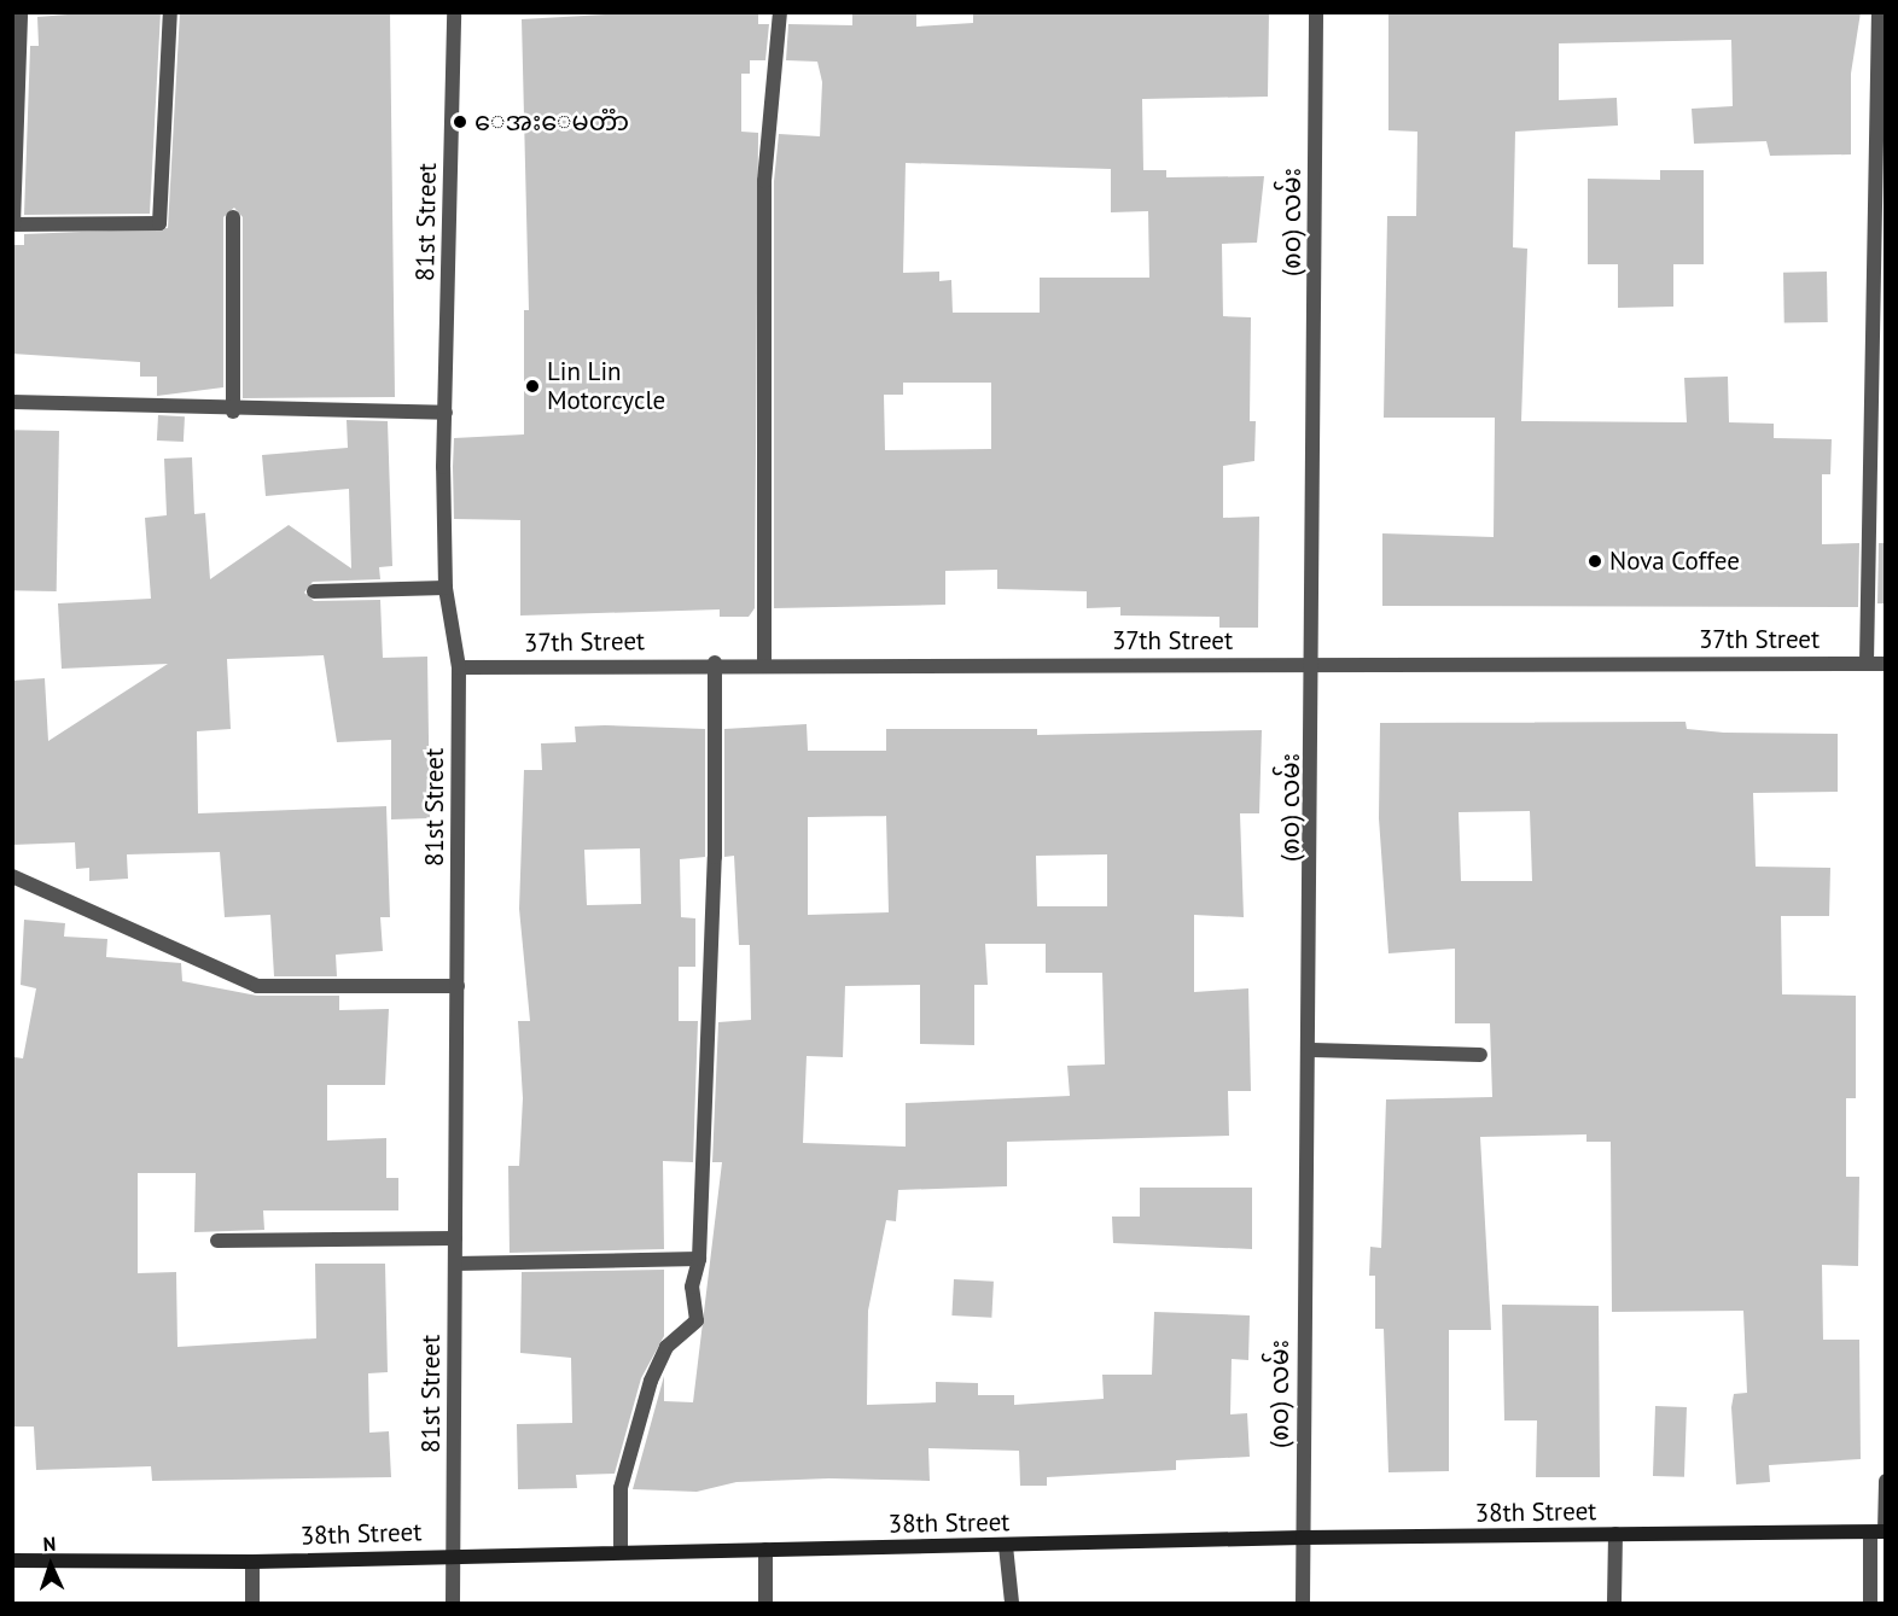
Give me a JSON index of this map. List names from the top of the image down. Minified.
{"streets":{"main road":["38th Street"],"street":["81st Street","(၈၀) လမ်း","37th Street"]},"crossings":[["81st Street","37th Street"],["81st Street","38th Street"],["(၈၀) လမ်း","37th Street"],["(၈၀) လမ်း","38th Street"]],"places":["ေအးေမတၱာ","Lin Lin Motorcycle","Nova Coffee"],"north":"top"}
